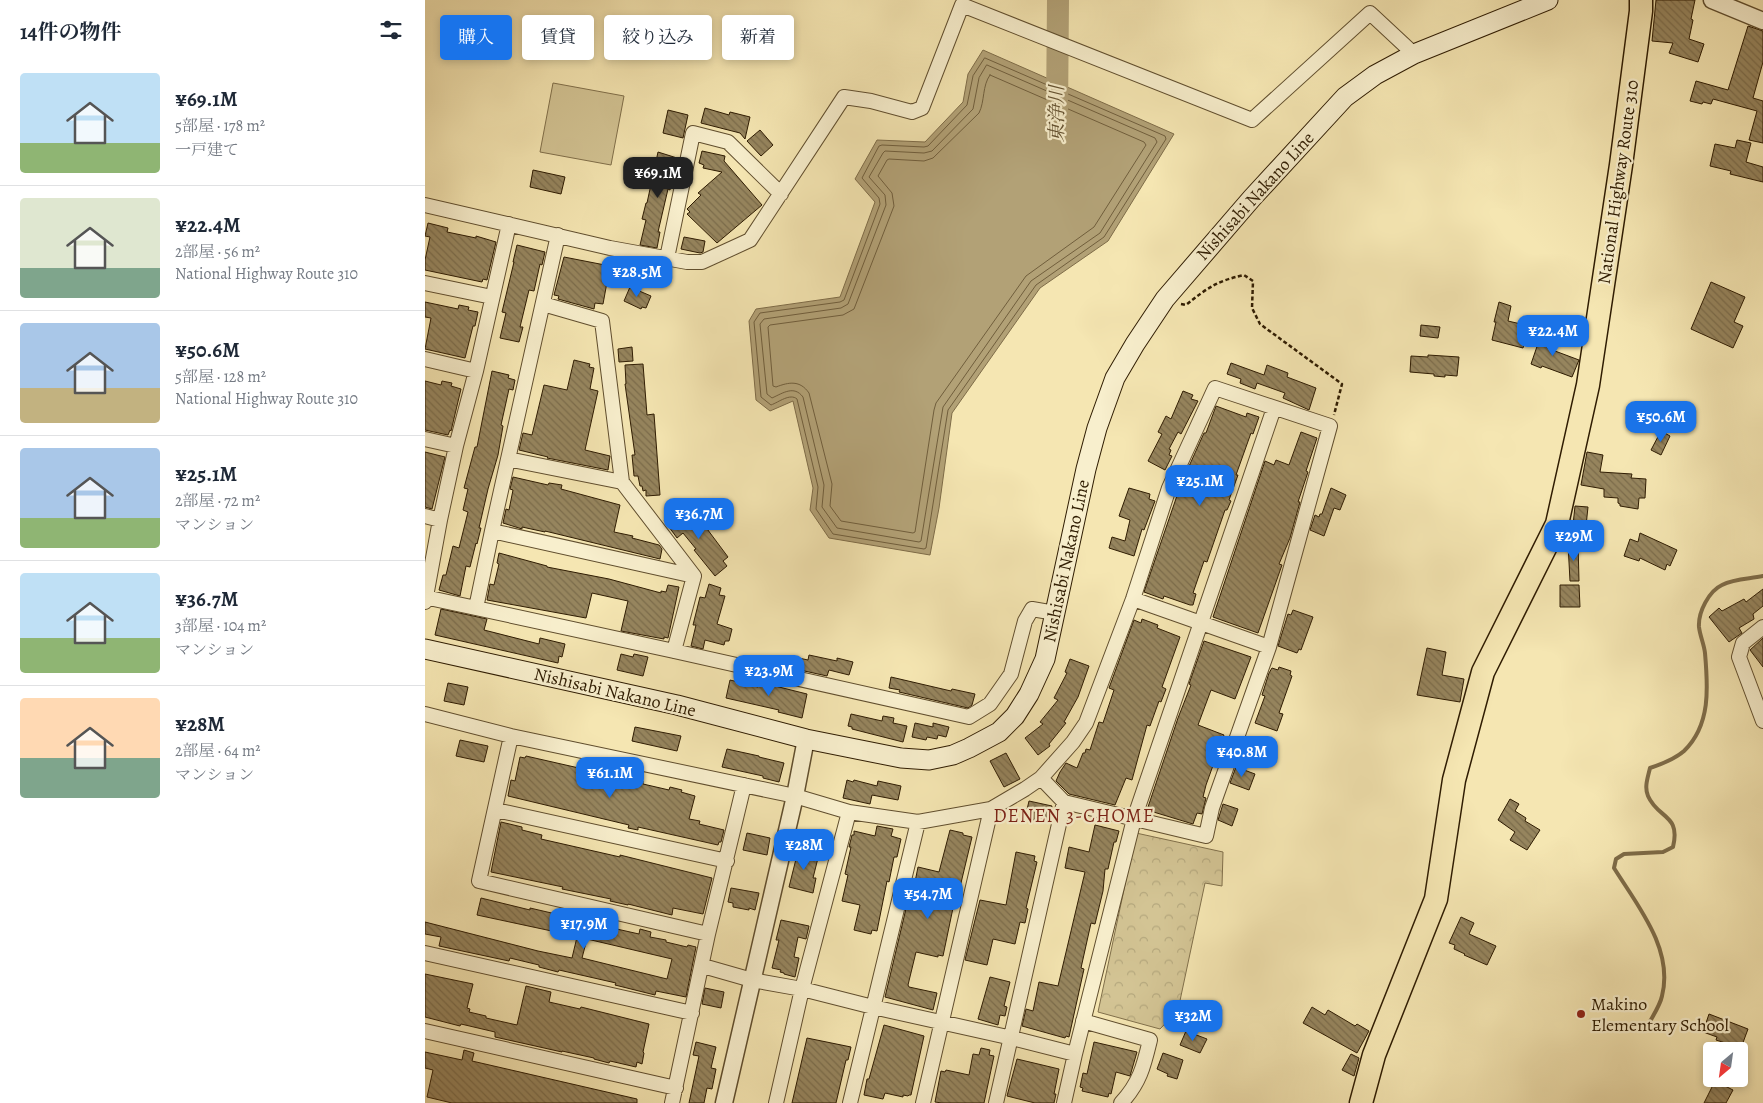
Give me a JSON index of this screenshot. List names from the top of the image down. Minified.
{"streets":{"highway":["National Highway Route 310"],"main road":["Nishisabi Nakano Line"]},"districts":["DENEN 3-CHOME"],"water":["東浄川"],"places":["Makino Elementary School"],"north":"bottom left","page":{"heading":"14件の物件","chip":["購入","賃貸","絞り込み","新着"],"list":[{"name":"¥69.1M","note":"5部屋 · 178 m² · 一戸建て"},{"name":"¥22.4M","note":"2部屋 · 56 m² · National Highway Route 310"},{"name":"¥50.6M","note":"5部屋 · 128 m² · National Highway Route 310"},{"name":"¥25.1M","note":"2部屋 · 72 m² · マンション"},{"name":"¥36.7M","note":"3部屋 · 104 m² · マンション"},{"name":"¥28M","note":"2部屋 · 64 m² · マンション"}],"price":["¥69.1M","¥28.5M","¥22.4M","¥50.6M","¥25.1M","¥36.7M","¥29M","¥23.9M","¥40.8M","¥61.1M","¥28M","¥54.7M","¥17.9M","¥32M"]}}
